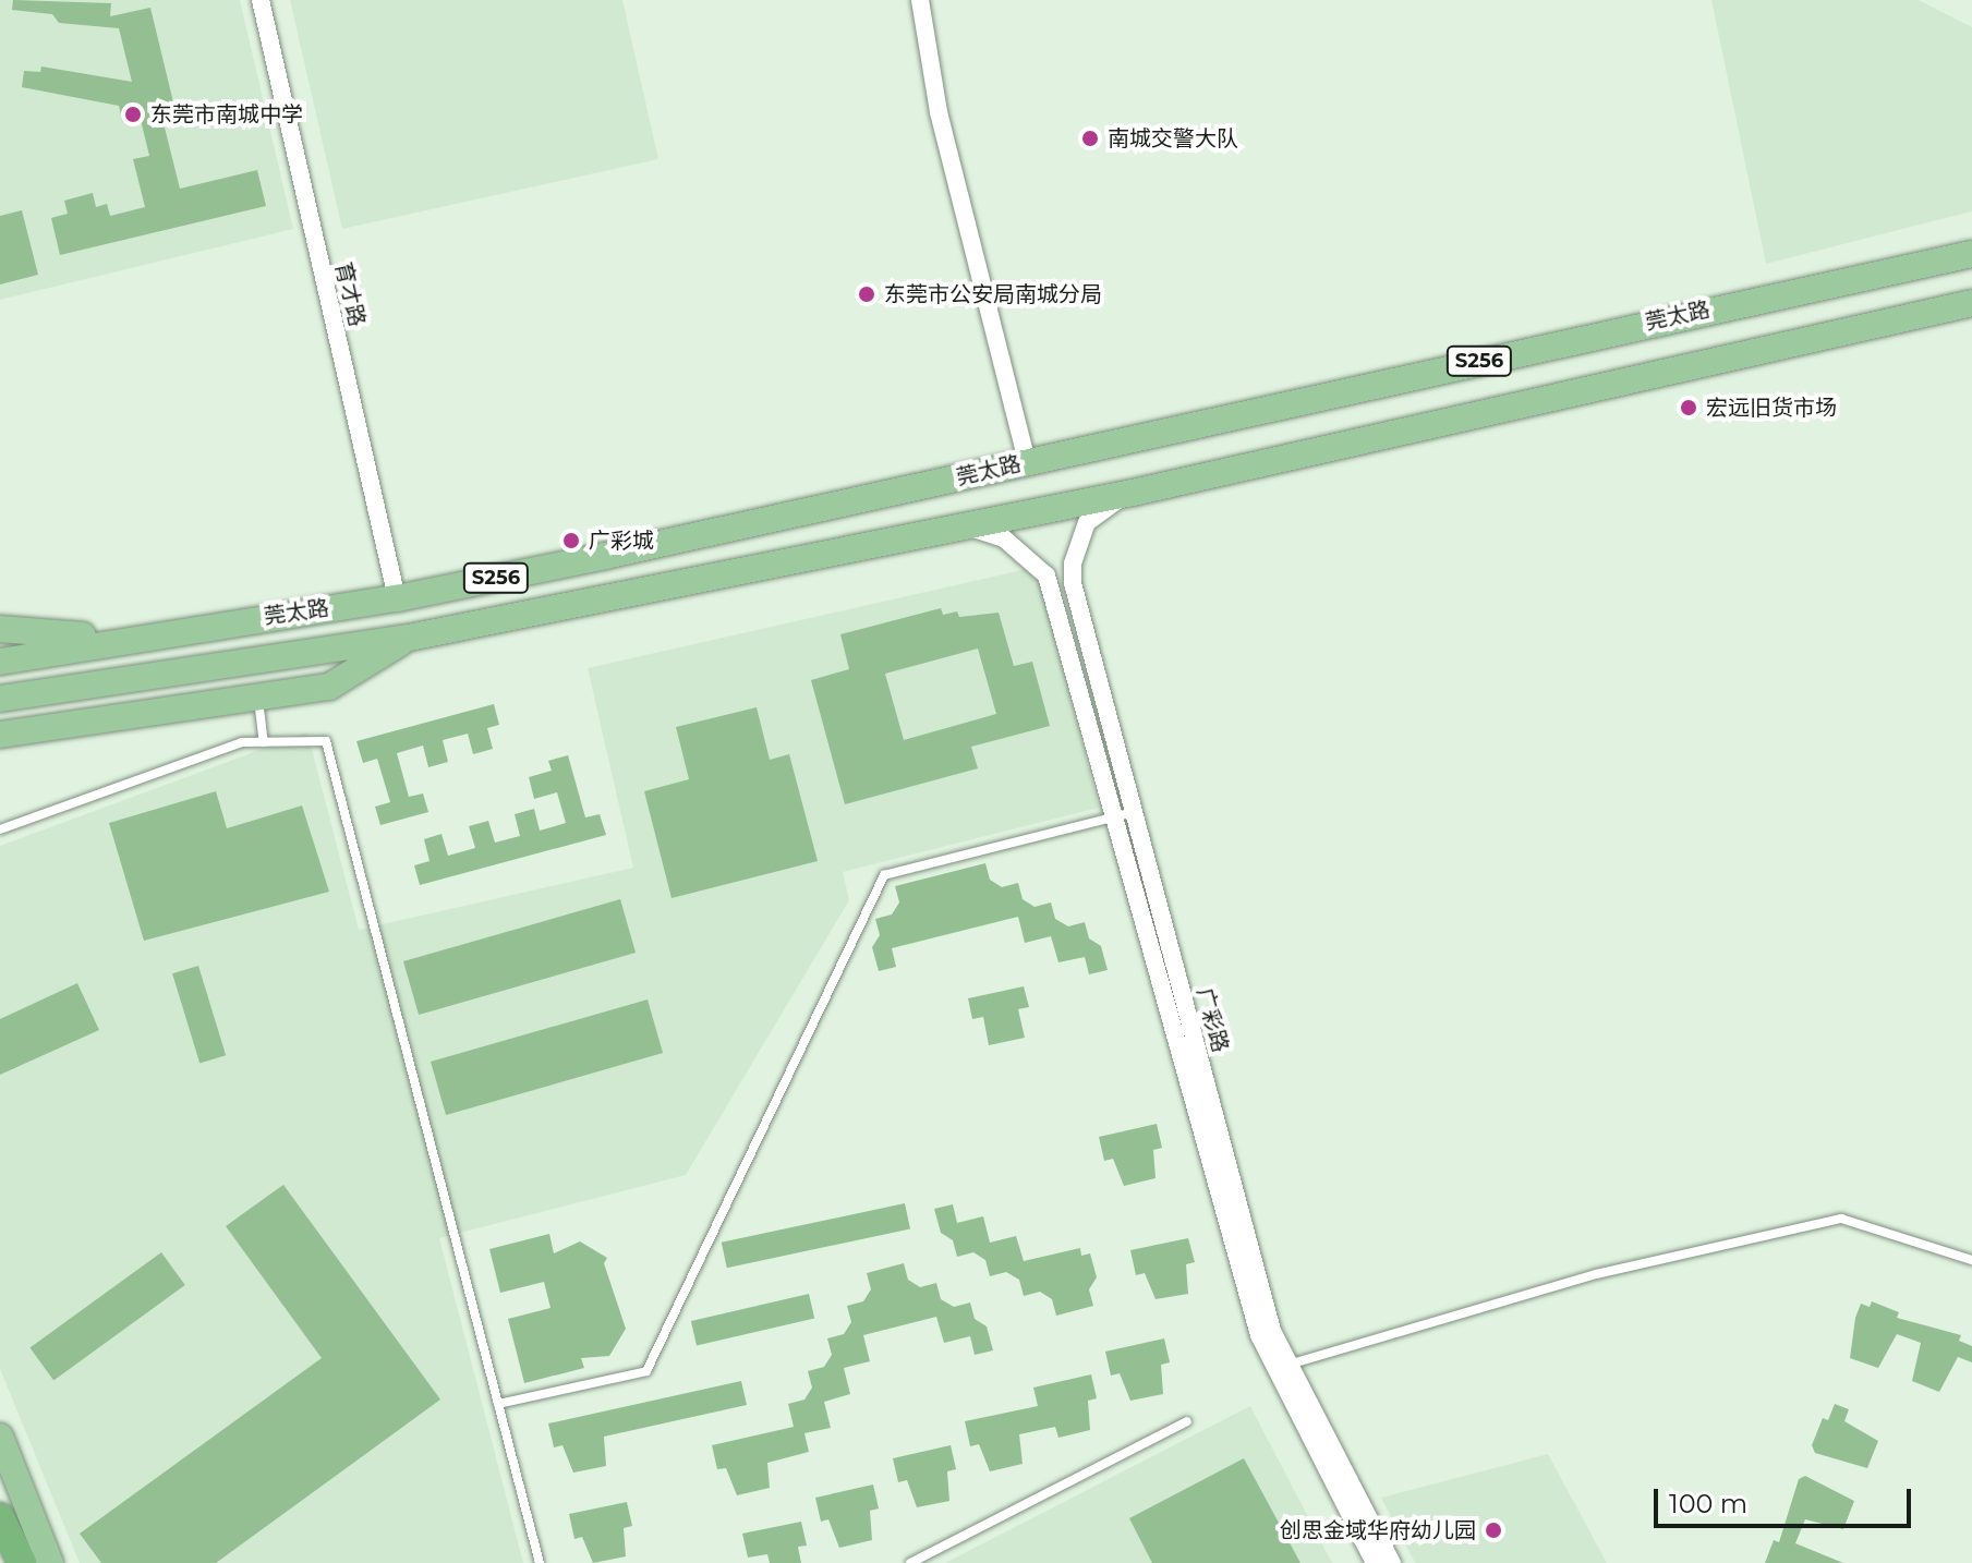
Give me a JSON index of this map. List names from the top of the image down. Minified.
{"streets":{"main road":["莞太路","S256"],"street":["育才路","广彩路"]},"crossings":[["育才路","莞太路"],["莞太路","广彩路"]],"places":["东莞市南城中学","南城交警大队","东莞市公安局南城分局","宏远旧货市场","广彩城","创思金域华府幼儿园"],"scale_bar":"100 m"}
